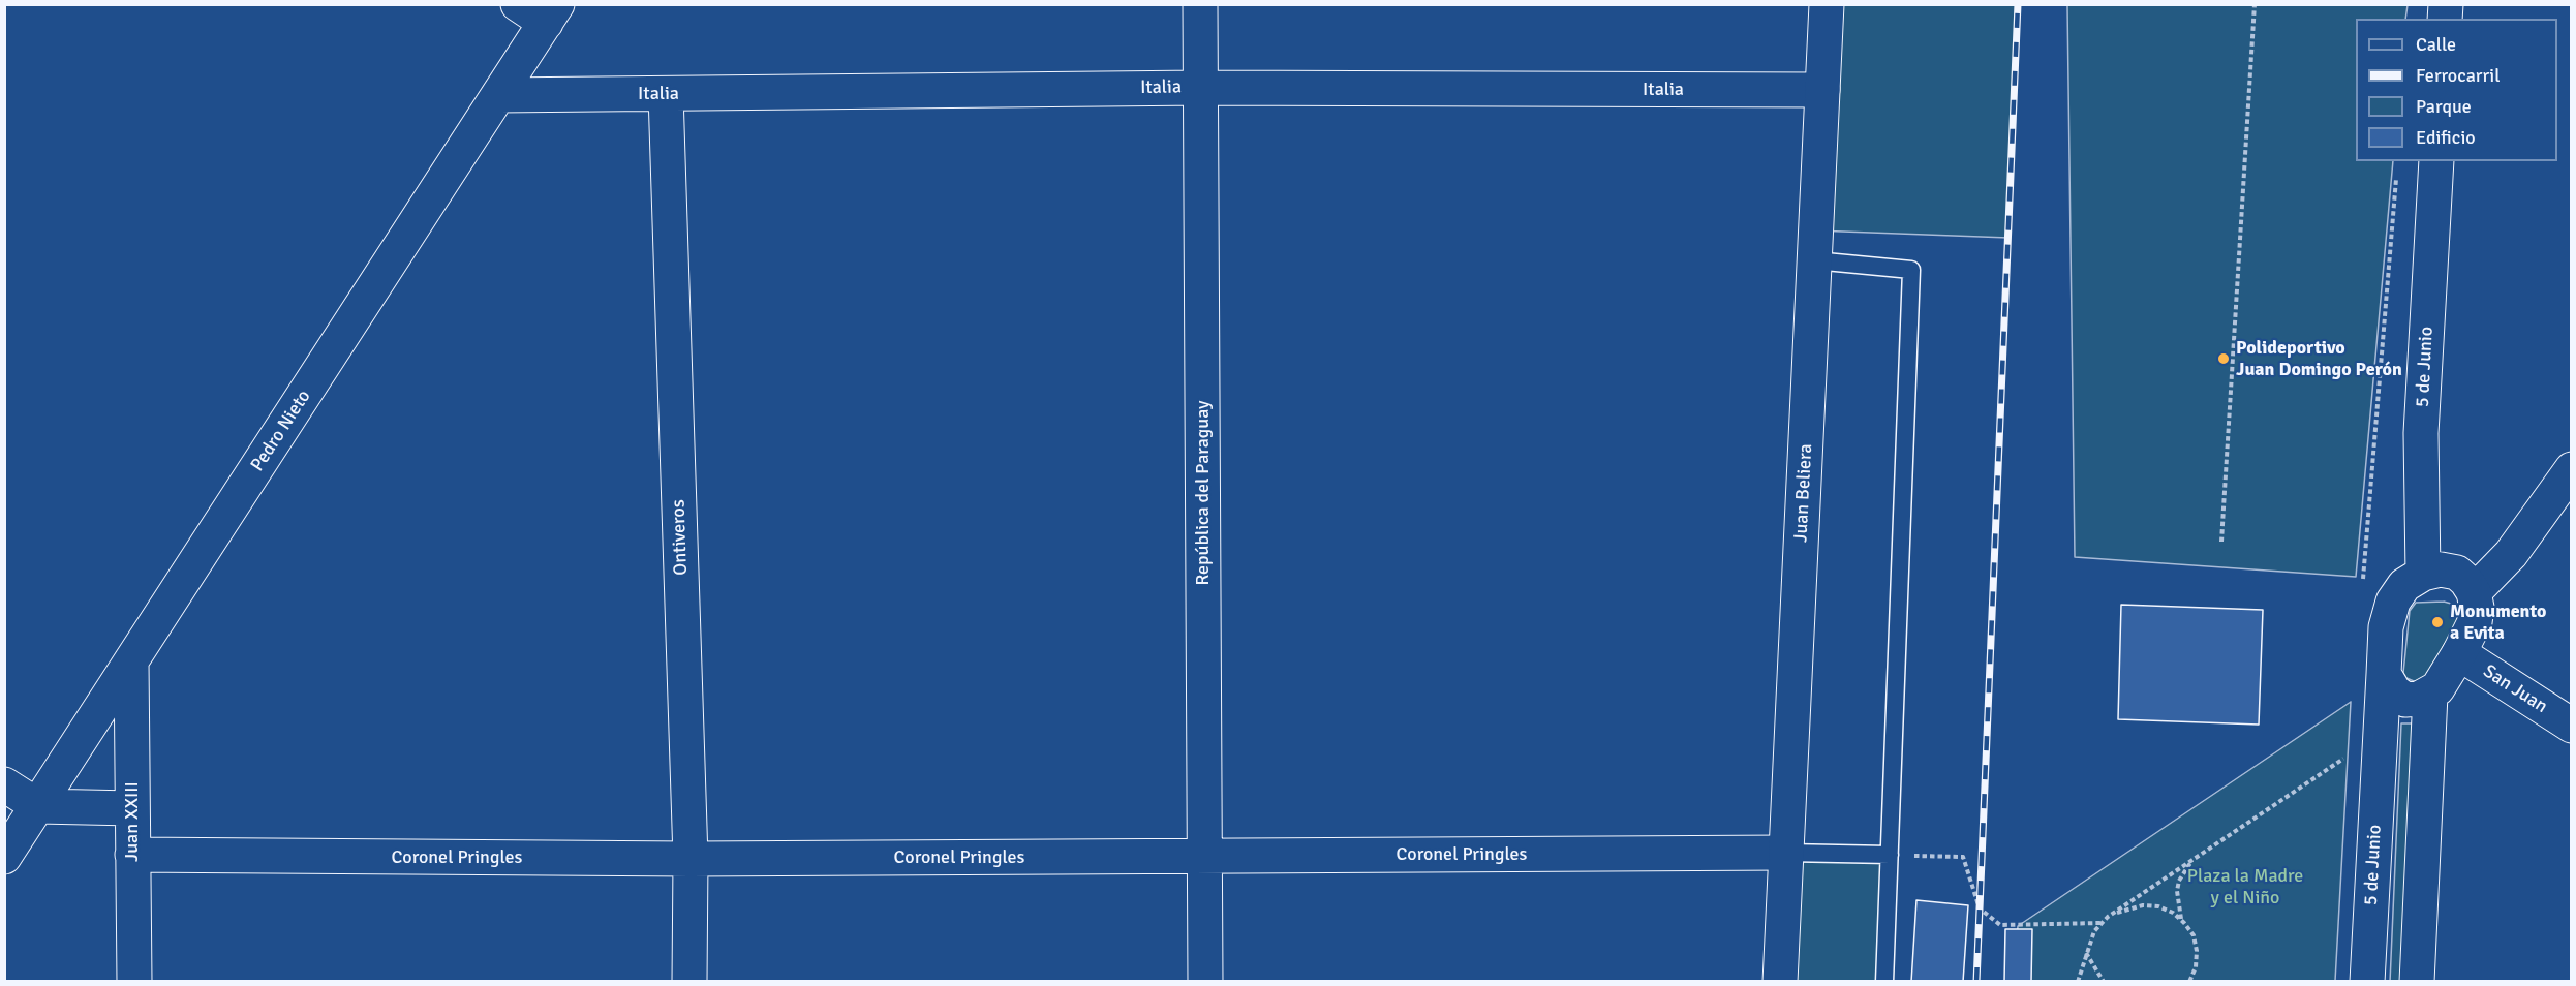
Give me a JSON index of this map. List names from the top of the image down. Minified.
{"streets":{"street":["Italia","5 de Junio","Pedro Nieto","República del Paraguay","Juan Beliera","Ontiveros","San Juan","Juan XXIII","Coronel Pringles"]},"crossings":[["Italia","Pedro Nieto"],["Italia","República del Paraguay"],["Italia","Juan Beliera"],["Italia","Ontiveros"],["5 de Junio","San Juan"],["Pedro Nieto","Juan XXIII"],["República del Paraguay","Coronel Pringles"],["Juan Beliera","Coronel Pringles"],["Ontiveros","Coronel Pringles"],["Juan XXIII","Coronel Pringles"]],"parks":["Plaza la Madre y el Niño"],"places":["Polideportivo Juan Domingo Perón","Monumento a Evita"],"legend":["Calle","Ferrocarril","Parque","Edificio"]}
